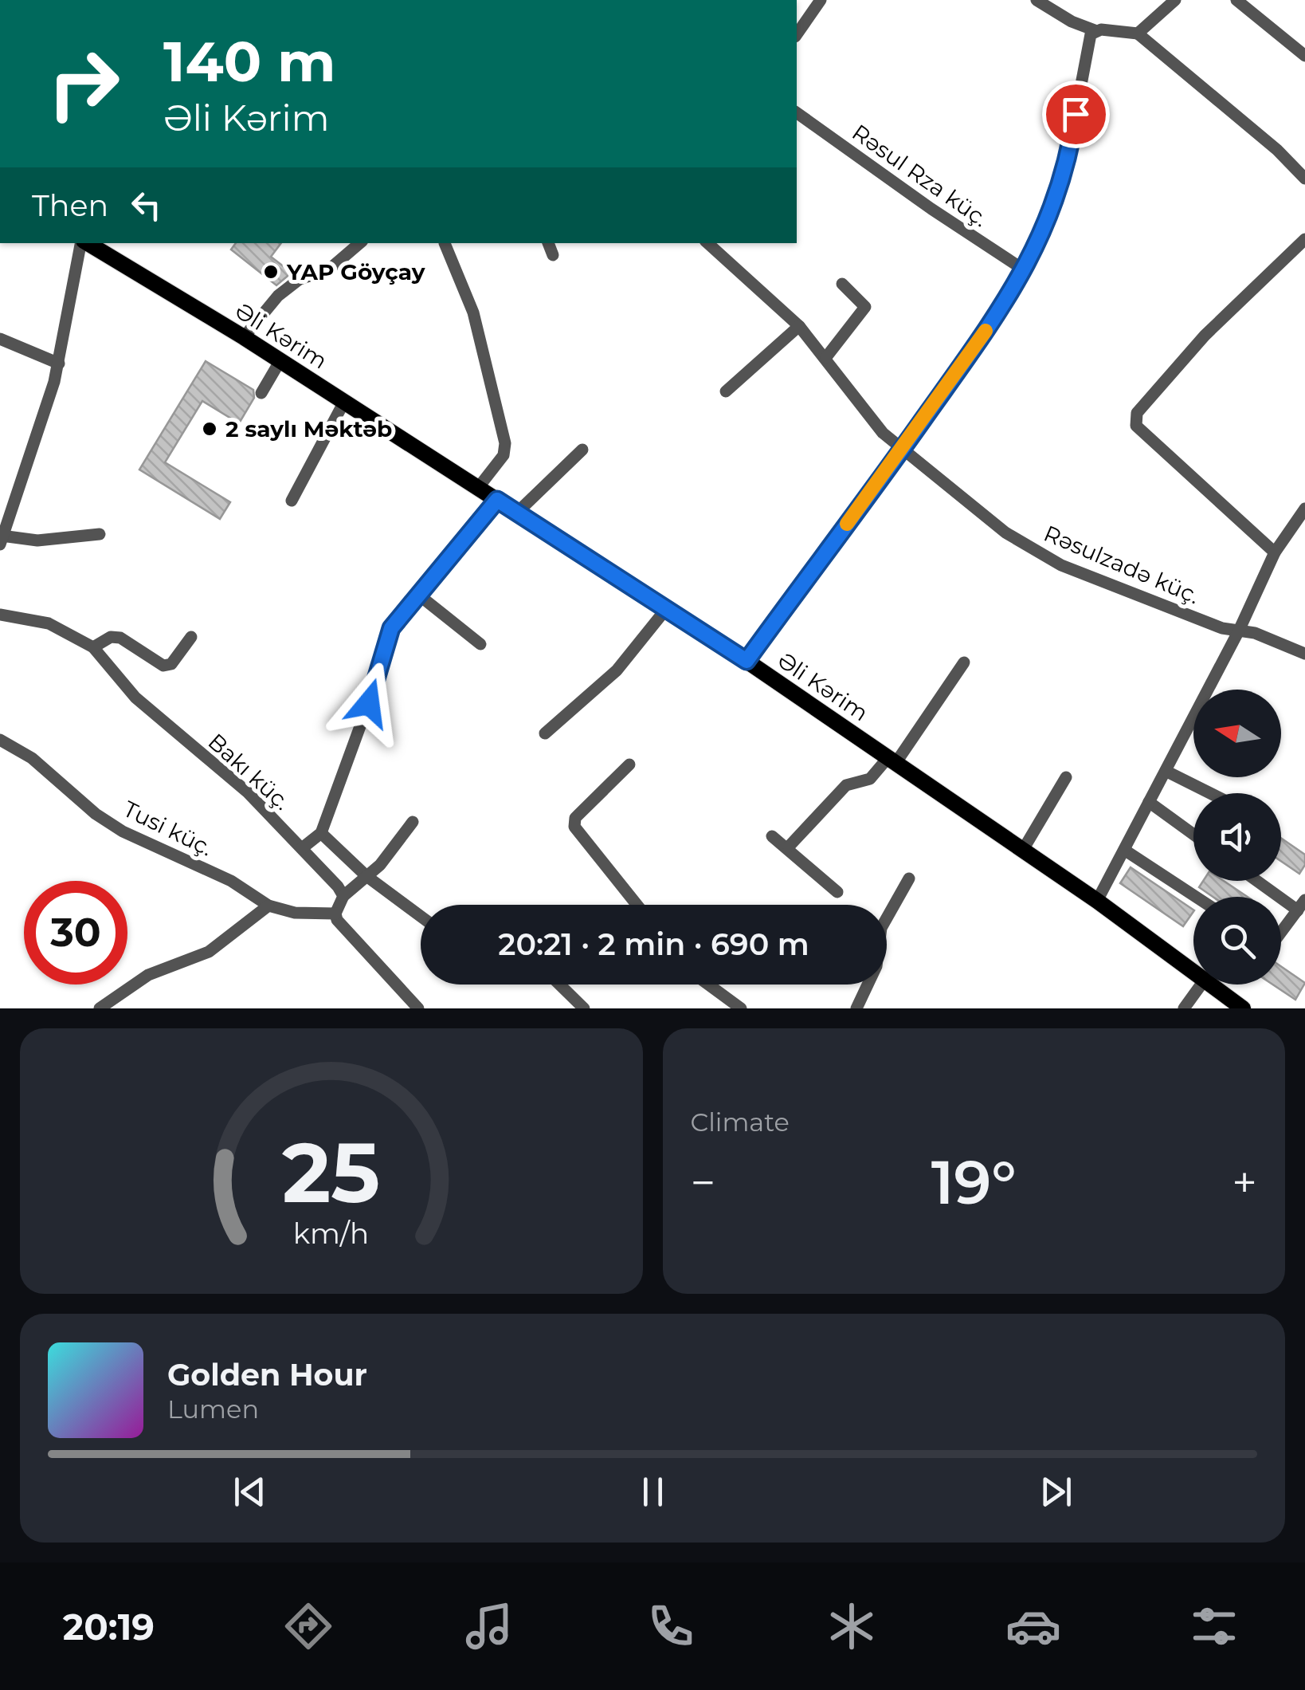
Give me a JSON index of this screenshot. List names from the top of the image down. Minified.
{"streets":{"main road":["Əli Kərim"],"street":["Rəsul Rza küç.","Rəsulzadə küç.","Bakı küç.","Tusi küç."]},"places":["YAP Göyçay","2 saylı Məktəb"],"north":"left","page":{"turn":["140 m","Əli Kərim"],"then":"Then","limit":"30","trip":"20:21 · 2 min · 690 m","tile":"Climate","heat":["−","19°","+"],"song":["Golden Hour","Lumen"],"tabs":"20:19","gauge":["25","km/h"]}}
